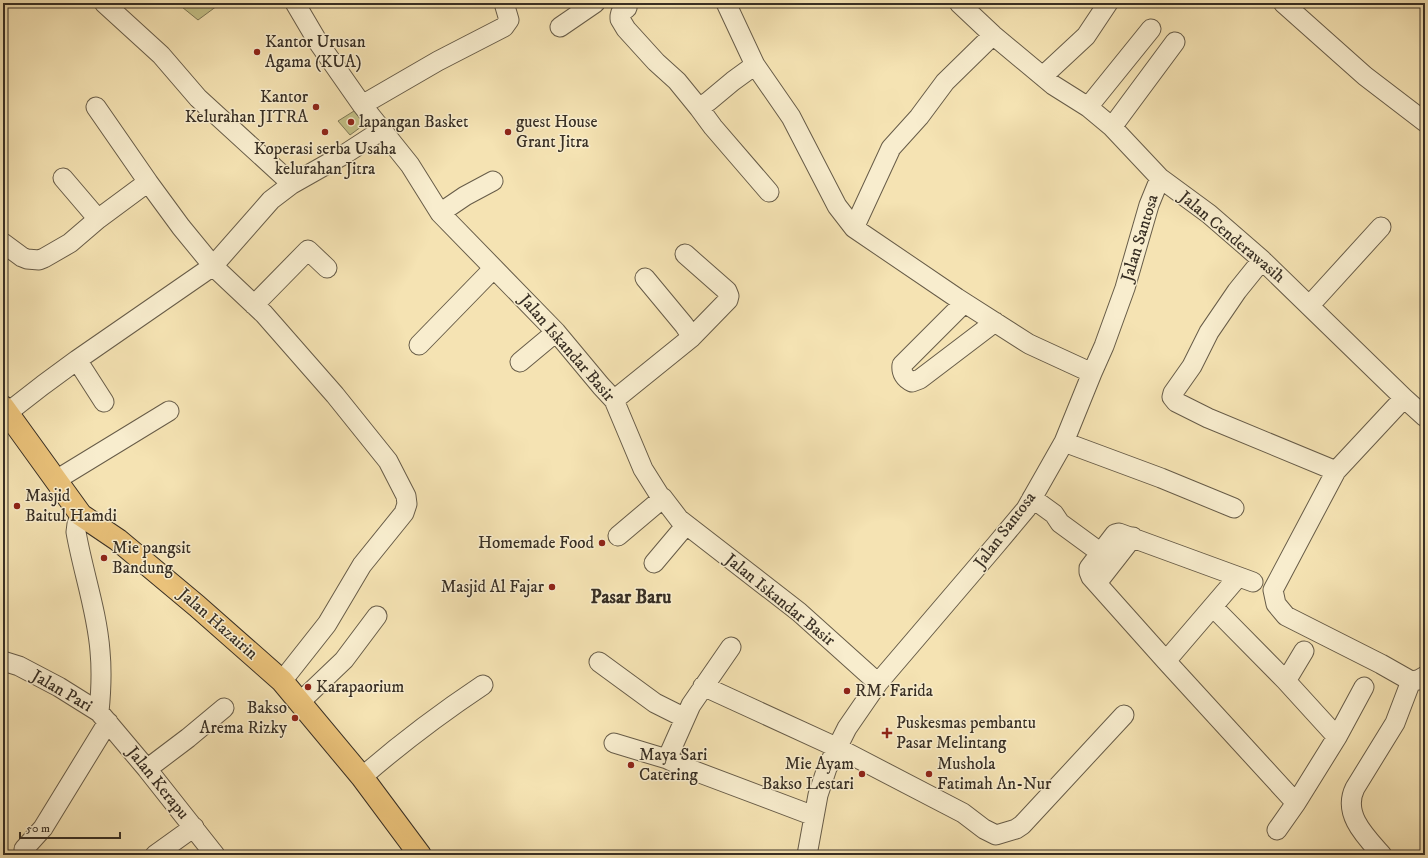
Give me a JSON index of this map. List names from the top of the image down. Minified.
{"streets":{"main road":["Jalan Hazairin"],"street":["Jalan Cenderawasih","Jalan Santosa","Jalan Iskandar Basir","Jalan Pari","Jalan Kerapu"]},"crossings":[["Jalan Cenderawasih","Jalan Santosa"],["Jalan Santosa","Jalan Iskandar Basir"],["Jalan Pari","Jalan Kerapu"]],"districts":["Pasar Baru"],"places":{"other":["Kantor Urusan Agama (KUA)","Kantor Kelurahan JITRA","lapangan Basket","Koperasi serba Usaha kelurahan Jitra","guest House Grant Jitra","Masjid Baitul Hamdi","Homemade Food","Mie pangsit Bandung","Masjid Al Fajar","Karapaorium","RM. Farida","Bakso Arema Rizky","Maya Sari Catering","Mie Ayam Bakso Lestari","Mushola Fatimah An-Nur"],"health":["Puskesmas pembantu Pasar Melintang"]},"scale_bar":"50 m"}
